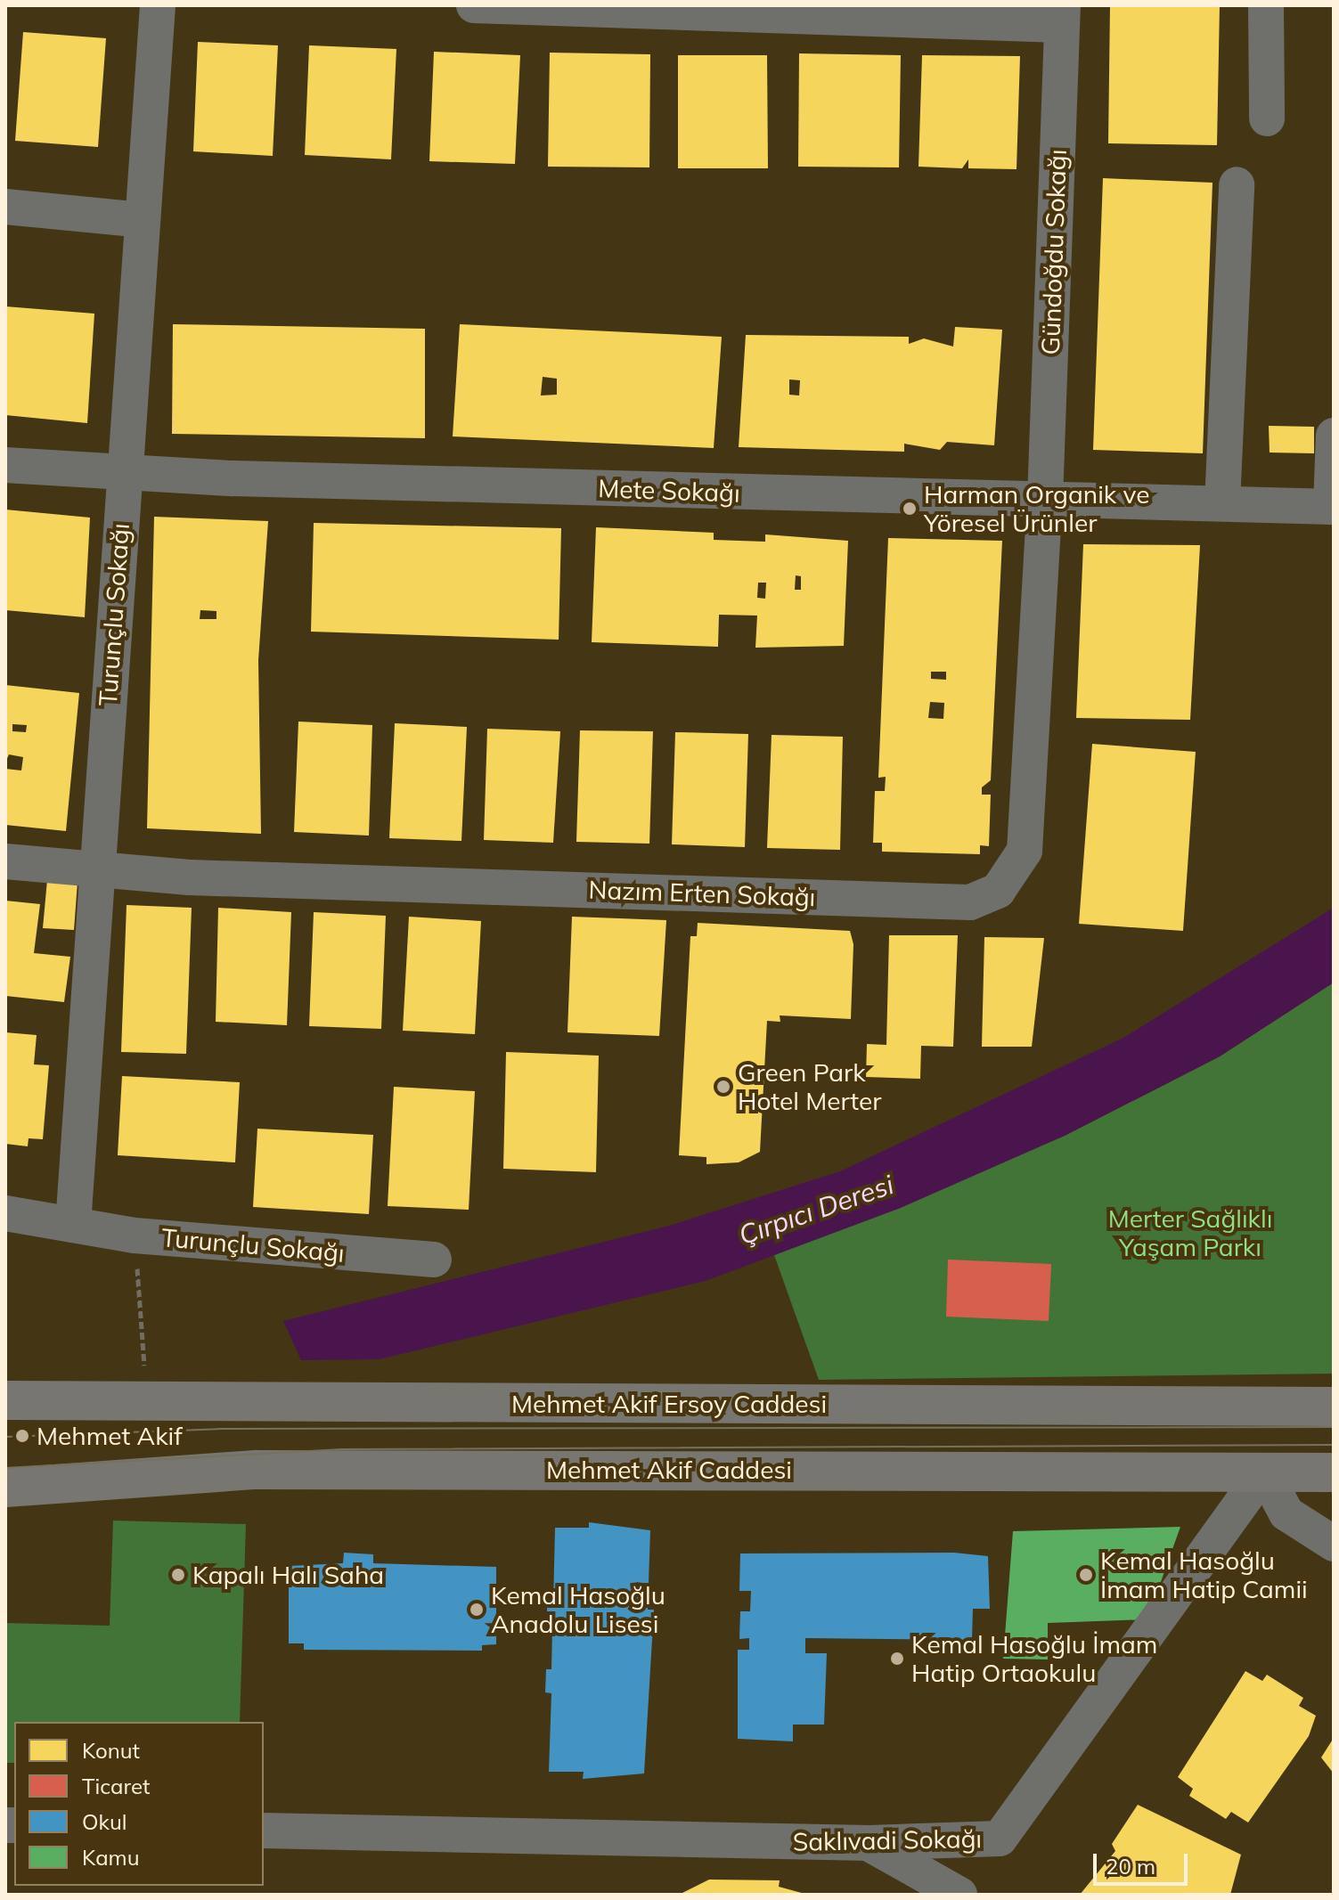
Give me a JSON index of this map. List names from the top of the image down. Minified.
{"streets":{"main road":["Mehmet Akif Ersoy Caddesi","Mehmet Akif Caddesi"],"street":["Gündoğdu Sokağı","Mete Sokağı","Turunçlu Sokağı","Nazım Erten Sokağı","Saklıvadi Sokağı"]},"crossings":[["Gündoğdu Sokağı","Mete Sokağı"],["Gündoğdu Sokağı","Nazım Erten Sokağı"],["Mete Sokağı","Turunçlu Sokağı"],["Mete Sokağı","Nazım Erten Sokağı"],["Turunçlu Sokağı","Nazım Erten Sokağı"]],"water":["Çırpıcı Deresi"],"parks":["Merter Sağlıklı Yaşam Parkı"],"places":["Harman Organik ve Yöresel Ürünler","Green Park Hotel Merter","Mehmet Akif","Kapalı Halı Saha","Kemal Hasoğlu İmam Hatip Camii","Kemal Hasoğlu Anadolu Lisesi","Kemal Hasoğlu İmam Hatip Ortaokulu"],"legend":["Konut","Ticaret","Okul","Kamu"],"scale_bar":"20 m"}
